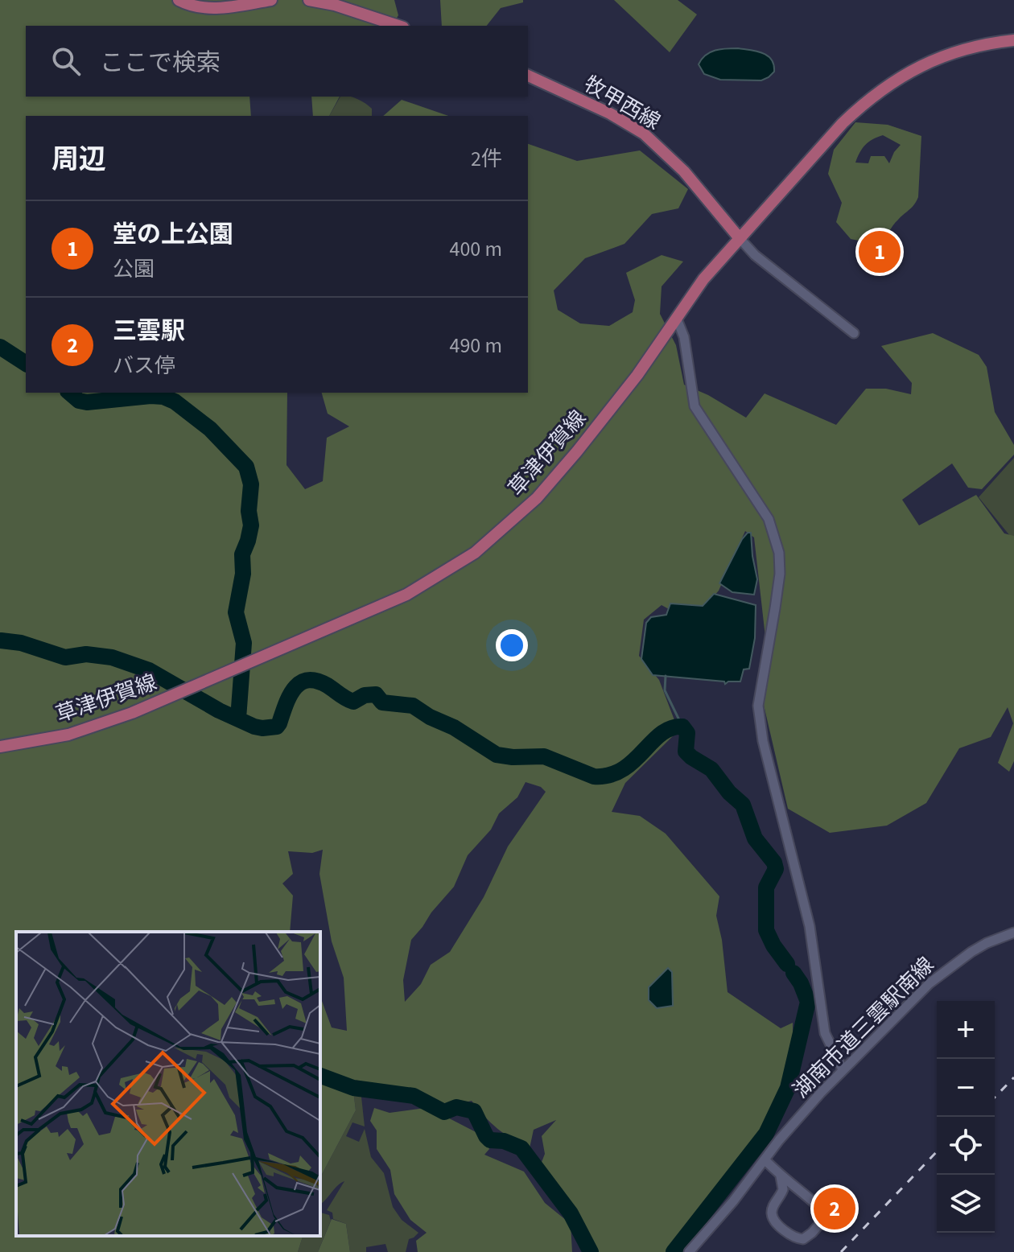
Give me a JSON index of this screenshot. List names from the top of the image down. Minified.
{"streets":{"main road":["牧甲西線","草津伊賀線"],"street":["湖南市道三雲駅南線"]},"crossings":[["牧甲西線","草津伊賀線"]],"page":{"search":"ここで検索","heading":["周辺","2件"],"list":[{"mark":"1","name":"堂の上公園","note":"公園","value":"400 m"},{"mark":"2","name":"三雲駅","note":"バス停","value":"490 m"}],"pins":["1","2"],"map_buttons":["+","−"]}}
